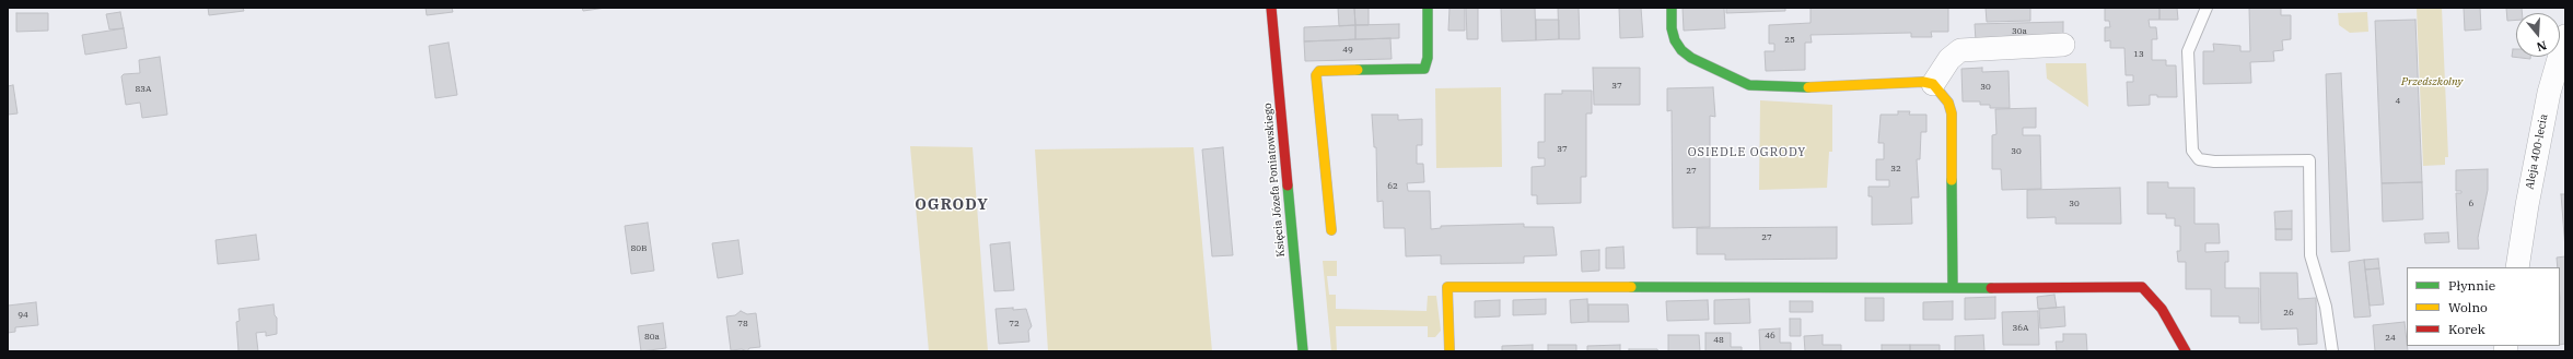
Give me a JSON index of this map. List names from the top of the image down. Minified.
{"streets":{"street":["Aleja 400-lecia","Księcia Józefa Poniatowskiego"]},"districts":["OSIEDLE OGRODY","OGRODY"],"parks":["Przedszkolny"],"house_numbers":["30a","25","49","13","37","30","83A","4","37","30","32","27","62","30","6","27","80B","26","94","78","72","36A","46","80a","24","48"],"legend":["Płynnie","Wolno","Korek"],"north":"bottom"}
